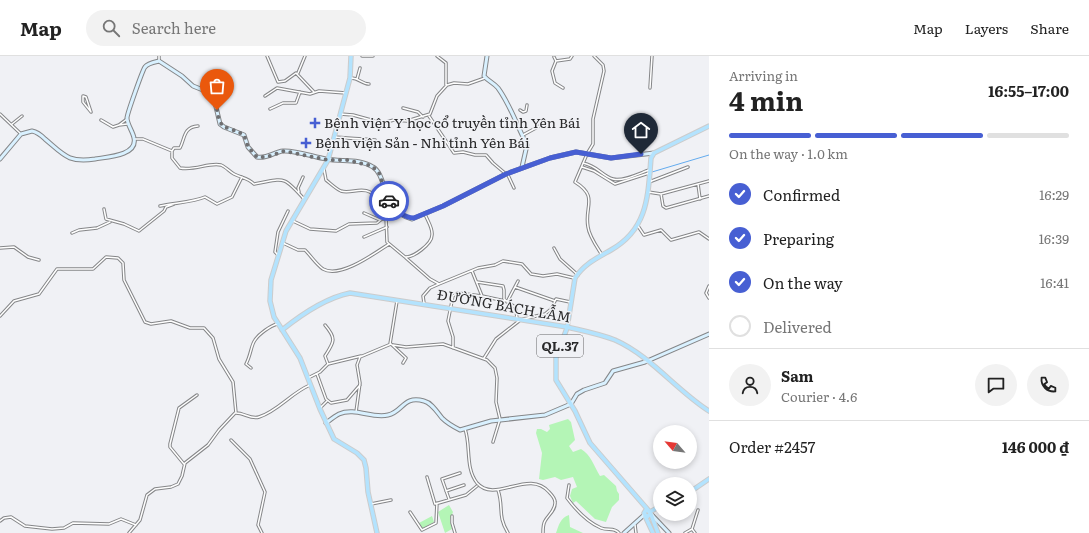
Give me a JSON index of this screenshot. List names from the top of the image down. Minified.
{"streets":{"main road":["ĐƯỜNG BÁCH LẪM","QL.37"]},"crossings":[["ĐƯỜNG BÁCH LẪM","QL.37"]],"places":{"health":["Bệnh viện Y học cổ truyền tỉnh Yên Bái","Bệnh viện Sản - Nhi tỉnh Yên Bái"]},"north":"top left","page":{"header":"Map","search":"Search here","nav":["Map","Layers","Share"],"heading":["4 min","Arriving in","16:55–17:00"],"panel":["Sam","Courier · 4.6","Order #2457","146 000 ₫"],"bar":"On the way · 1.0 km","list":[["Confirmed","16:29"],["Preparing","16:39"],["On the way","16:41"],"Delivered"]}}
